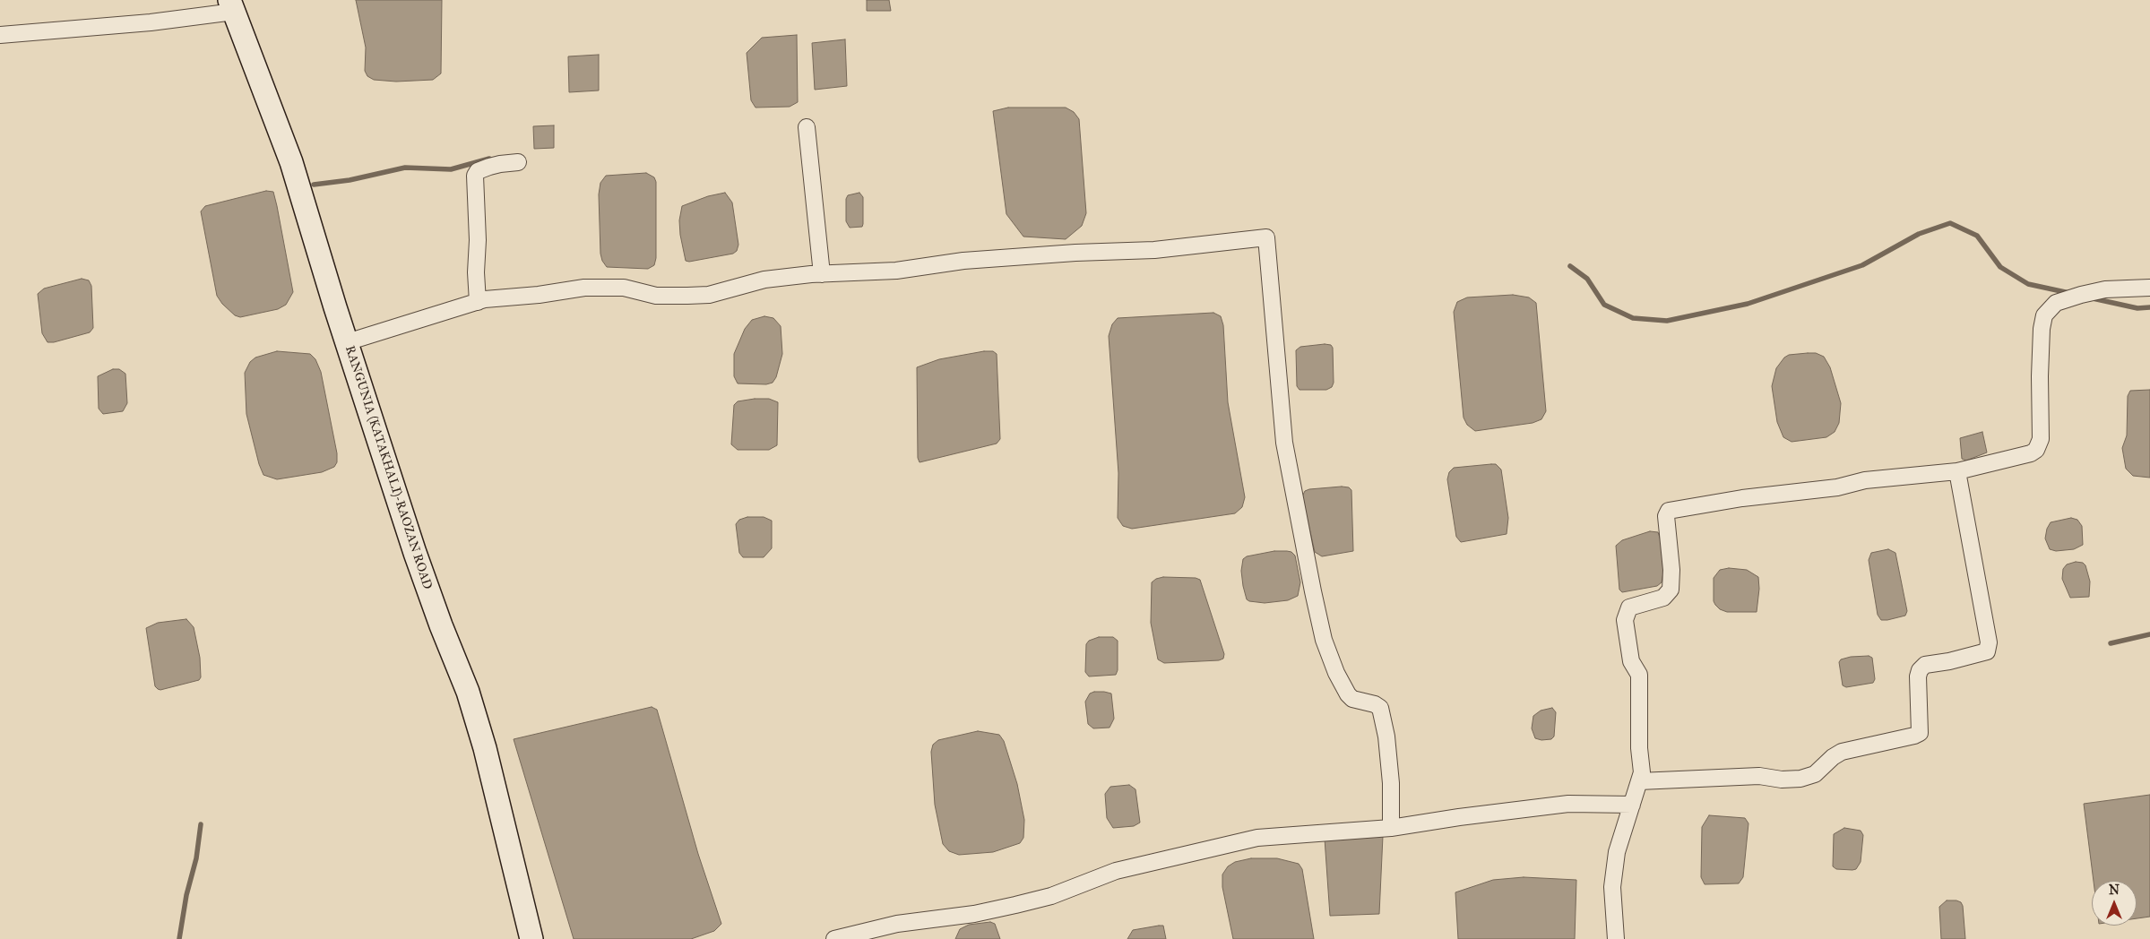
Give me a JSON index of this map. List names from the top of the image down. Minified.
{"streets":{"main road":["RANGUNIA (KATAKHALI)-RAOZAN ROAD"]},"north":"top"}
